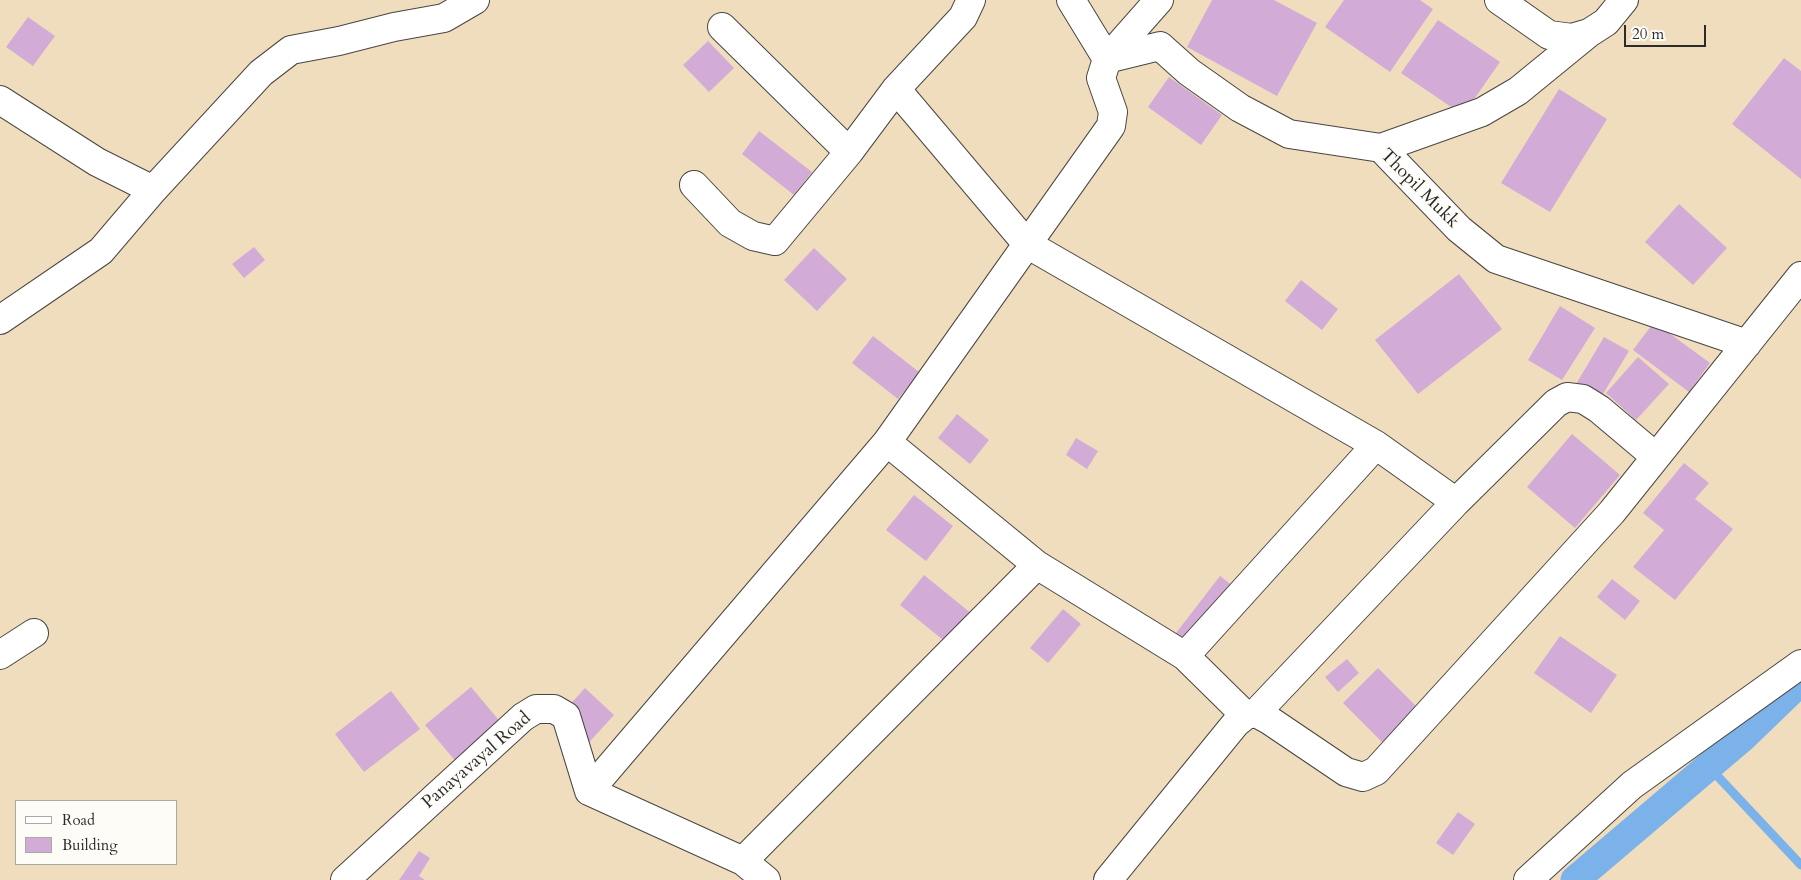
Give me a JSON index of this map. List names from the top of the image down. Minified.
{"streets":{"street":["Thopil Mukk","Panayavayal Road"]},"legend":["Road","Building"],"scale_bar":"20 m"}
